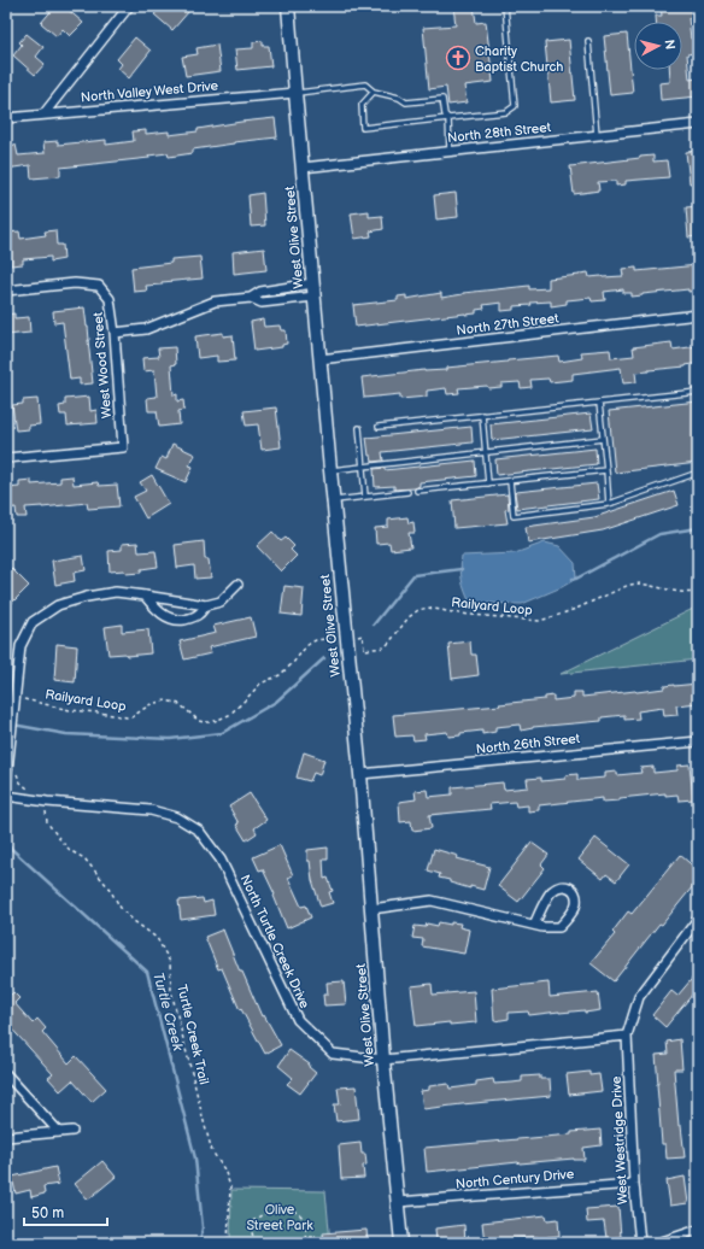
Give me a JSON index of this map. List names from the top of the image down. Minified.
{"streets":{"main road":["West Olive Street"],"street":["North Valley West Drive","North 28th Street","North 27th Street","West Wood Street","North 26th Street","North Turtle Creek Drive","West Westridge Drive","North Century Drive"],"path":["Railyard Loop","Turtle Creek Trail"]},"crossings":[["North Valley West Drive","West Olive Street"],["North 28th Street","West Olive Street"],["West Olive Street","North 27th Street"],["West Olive Street","North 26th Street"],["West Olive Street","North Turtle Creek Drive"],["West Olive Street","North Century Drive"],["North Turtle Creek Drive","West Westridge Drive"],["West Westridge Drive","North Century Drive"]],"water":["Turtle Creek"],"parks":["Olive Street Park"],"places":{"church":["Charity Baptist Church"]},"scale_bar":"50 m","north":"right"}
